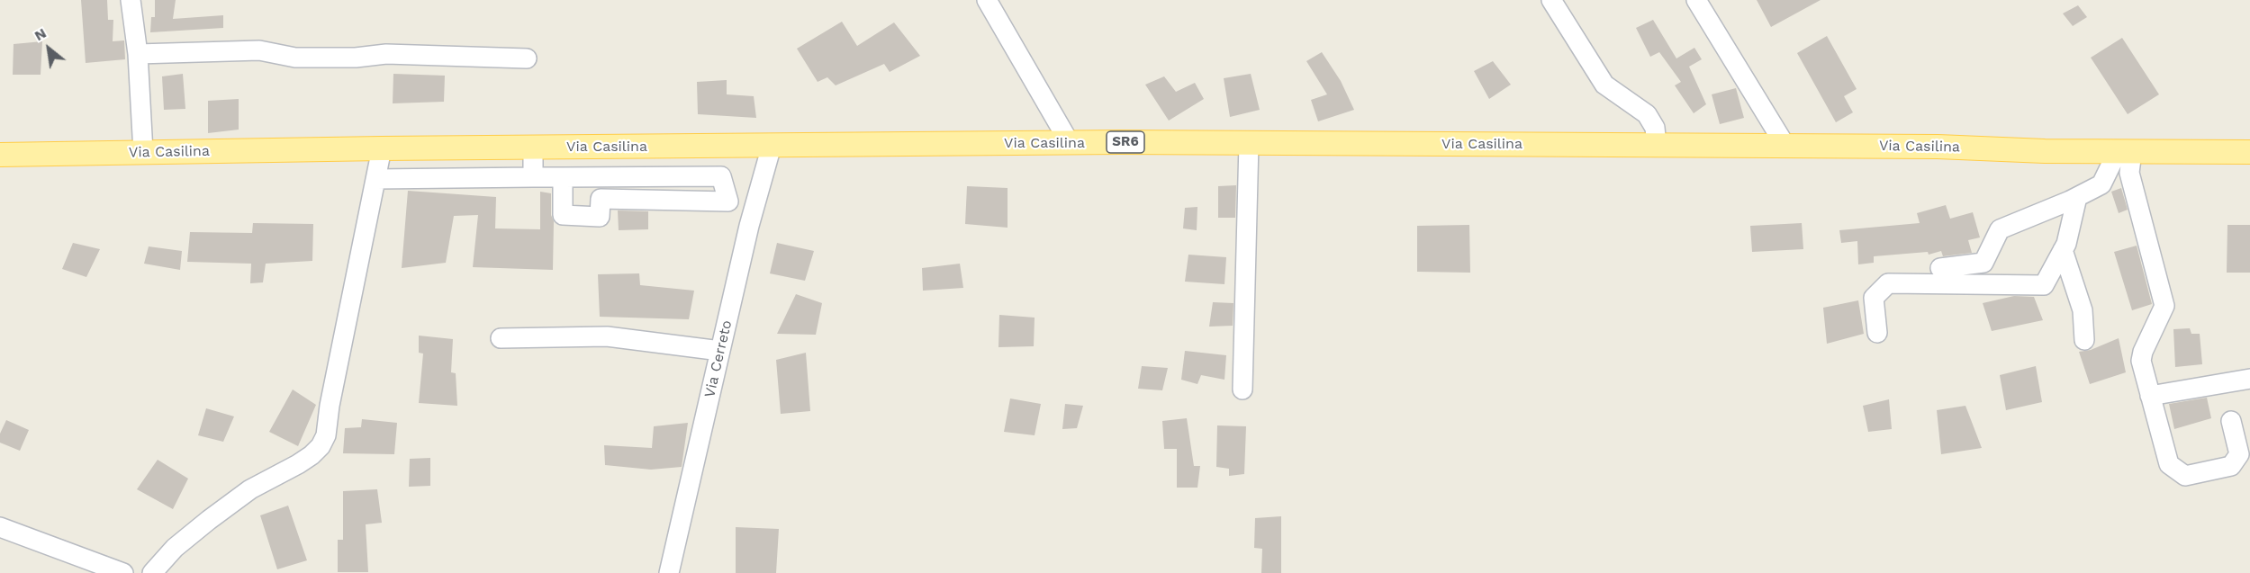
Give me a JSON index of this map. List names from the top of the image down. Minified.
{"streets":{"main road":["SR6","Via Casilina"],"street":["Via Cerreto"]},"crossings":[["Via Casilina","Via Cerreto"]],"north":"top left"}
